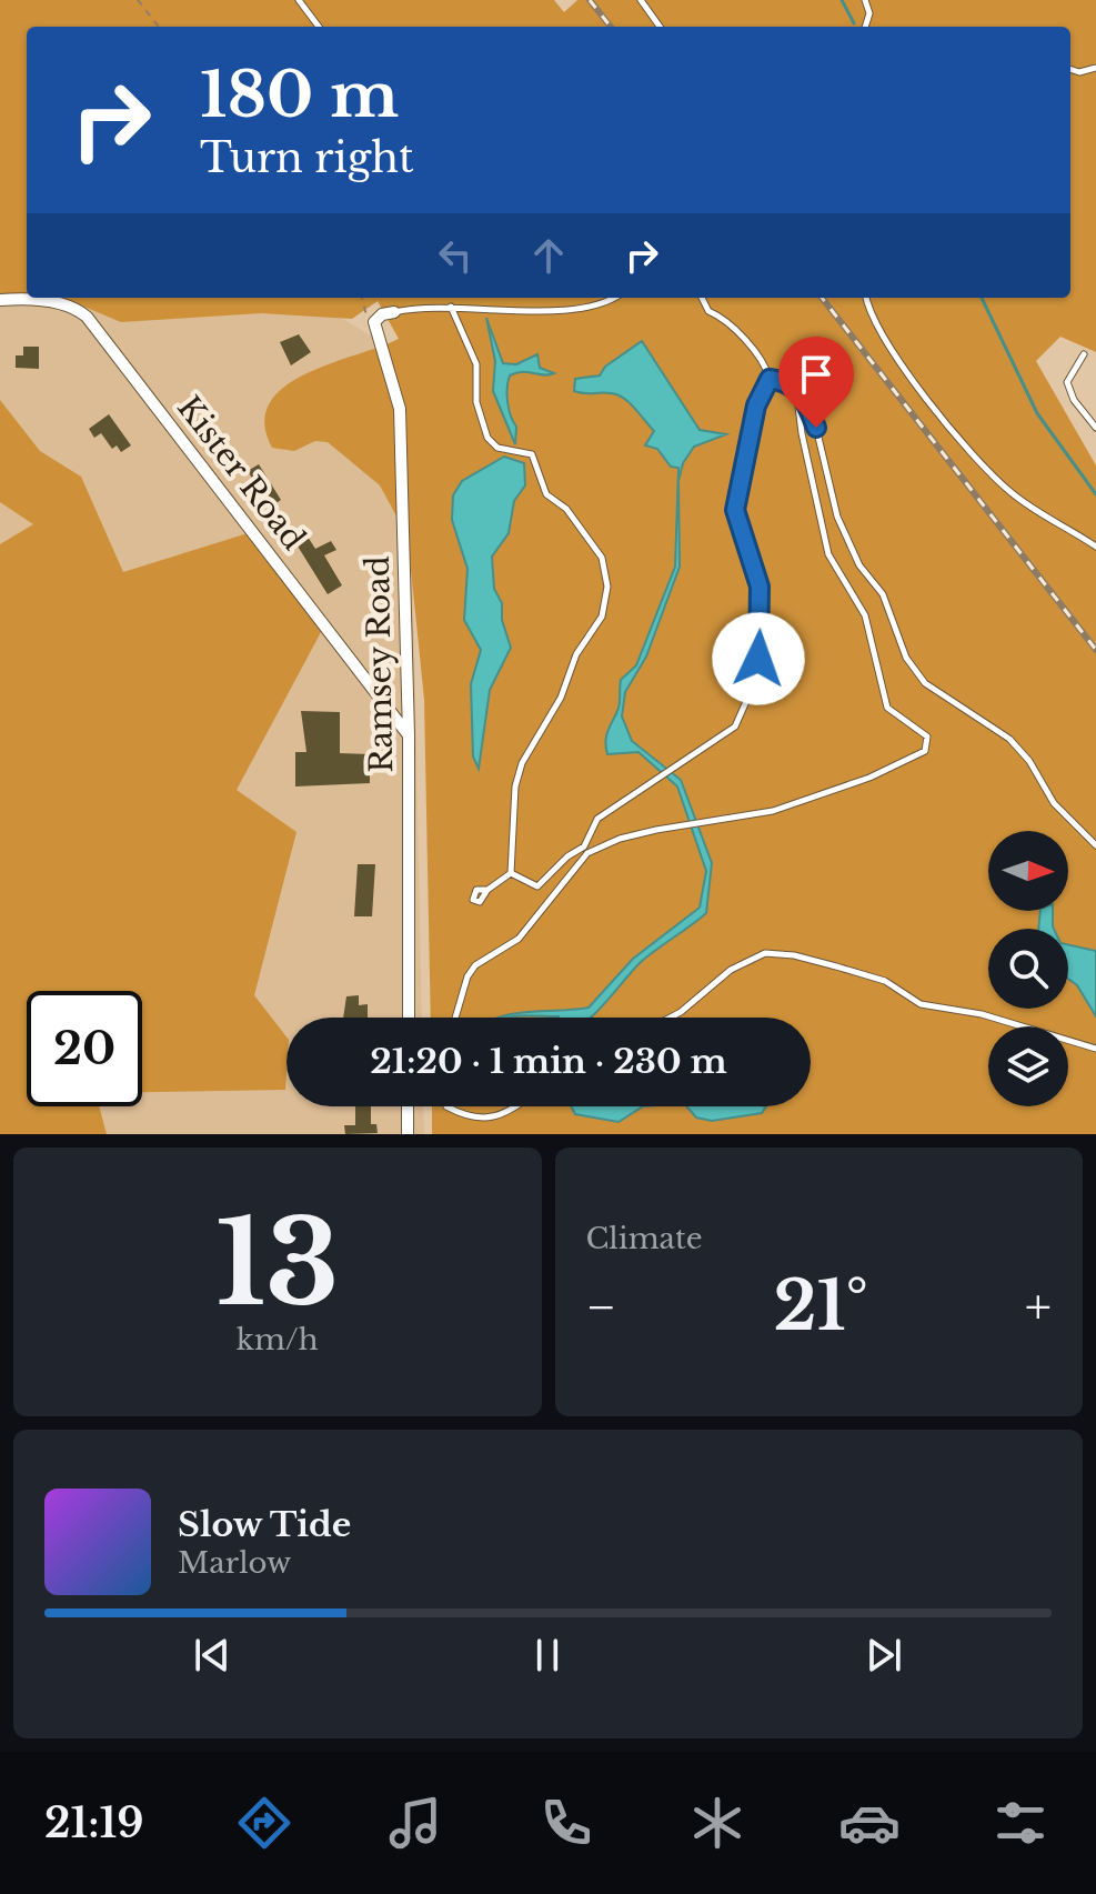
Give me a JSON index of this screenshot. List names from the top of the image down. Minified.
{"streets":{"street":["Kister Road","Ramsey Road"]},"crossings":[["Kister Road","Ramsey Road"]],"north":"right","page":{"turn":["180 m","Turn right"],"limit":"20","trip":"21:20 · 1 min · 230 m","tile":[["13","km/h"],"Climate"],"heat":["−","21°","+"],"song":["Slow Tide","Marlow"],"tabs":"21:19"}}
